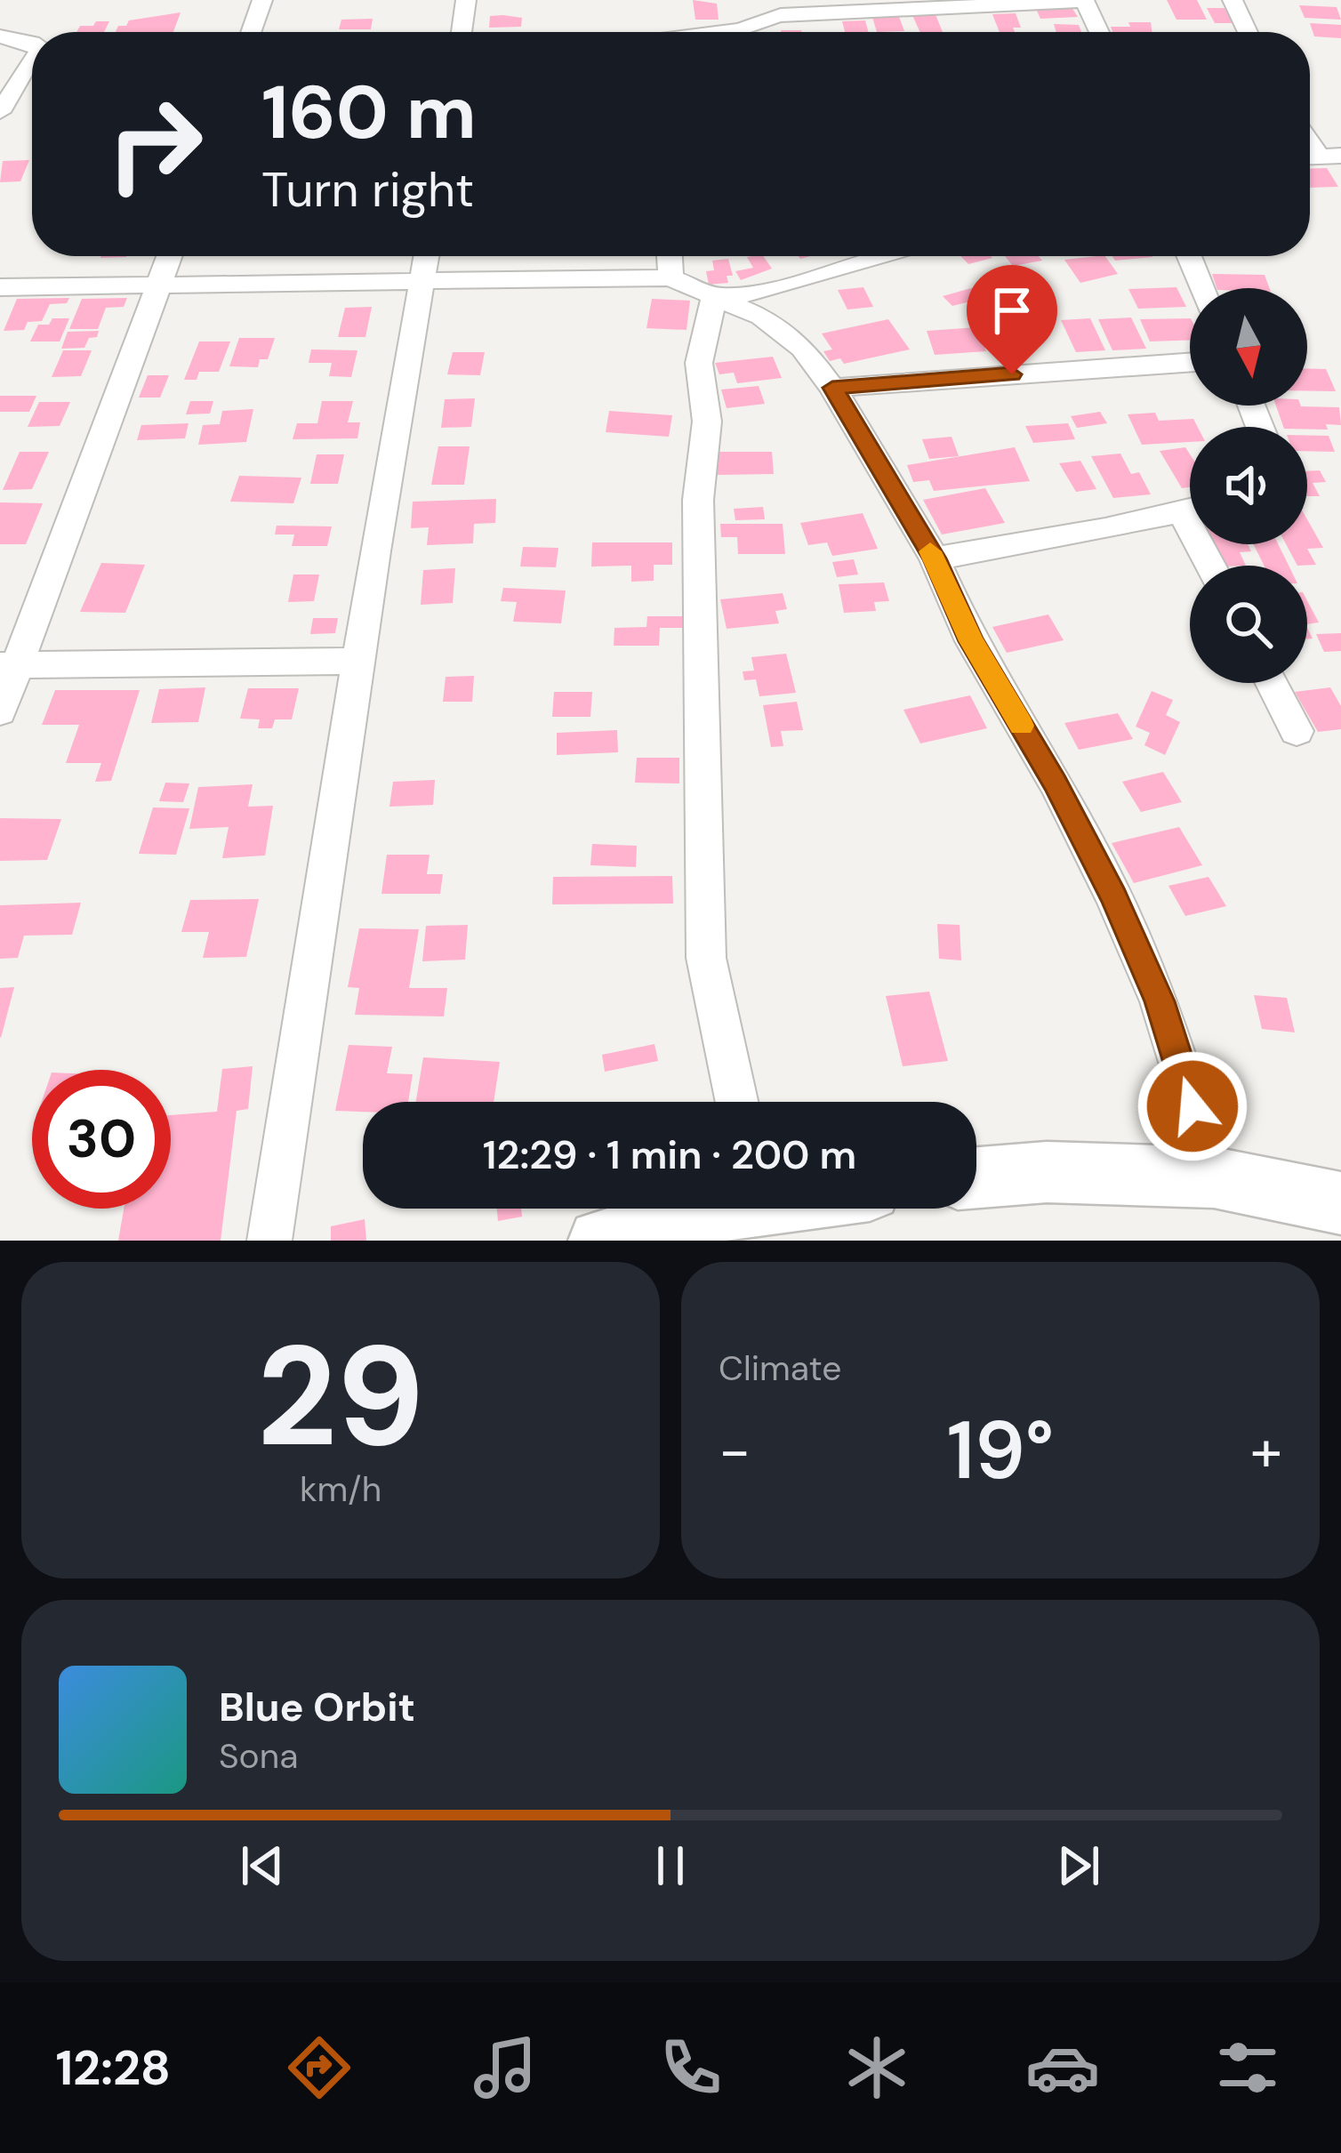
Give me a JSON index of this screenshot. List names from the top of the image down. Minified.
{"north":"bottom","page":{"turn":["160 m","Turn right"],"limit":"30","trip":"12:29 · 1 min · 200 m","tile":[["29","km/h"],"Climate"],"heat":["−","19°","+"],"song":["Blue Orbit","Sona"],"tabs":"12:28"}}
